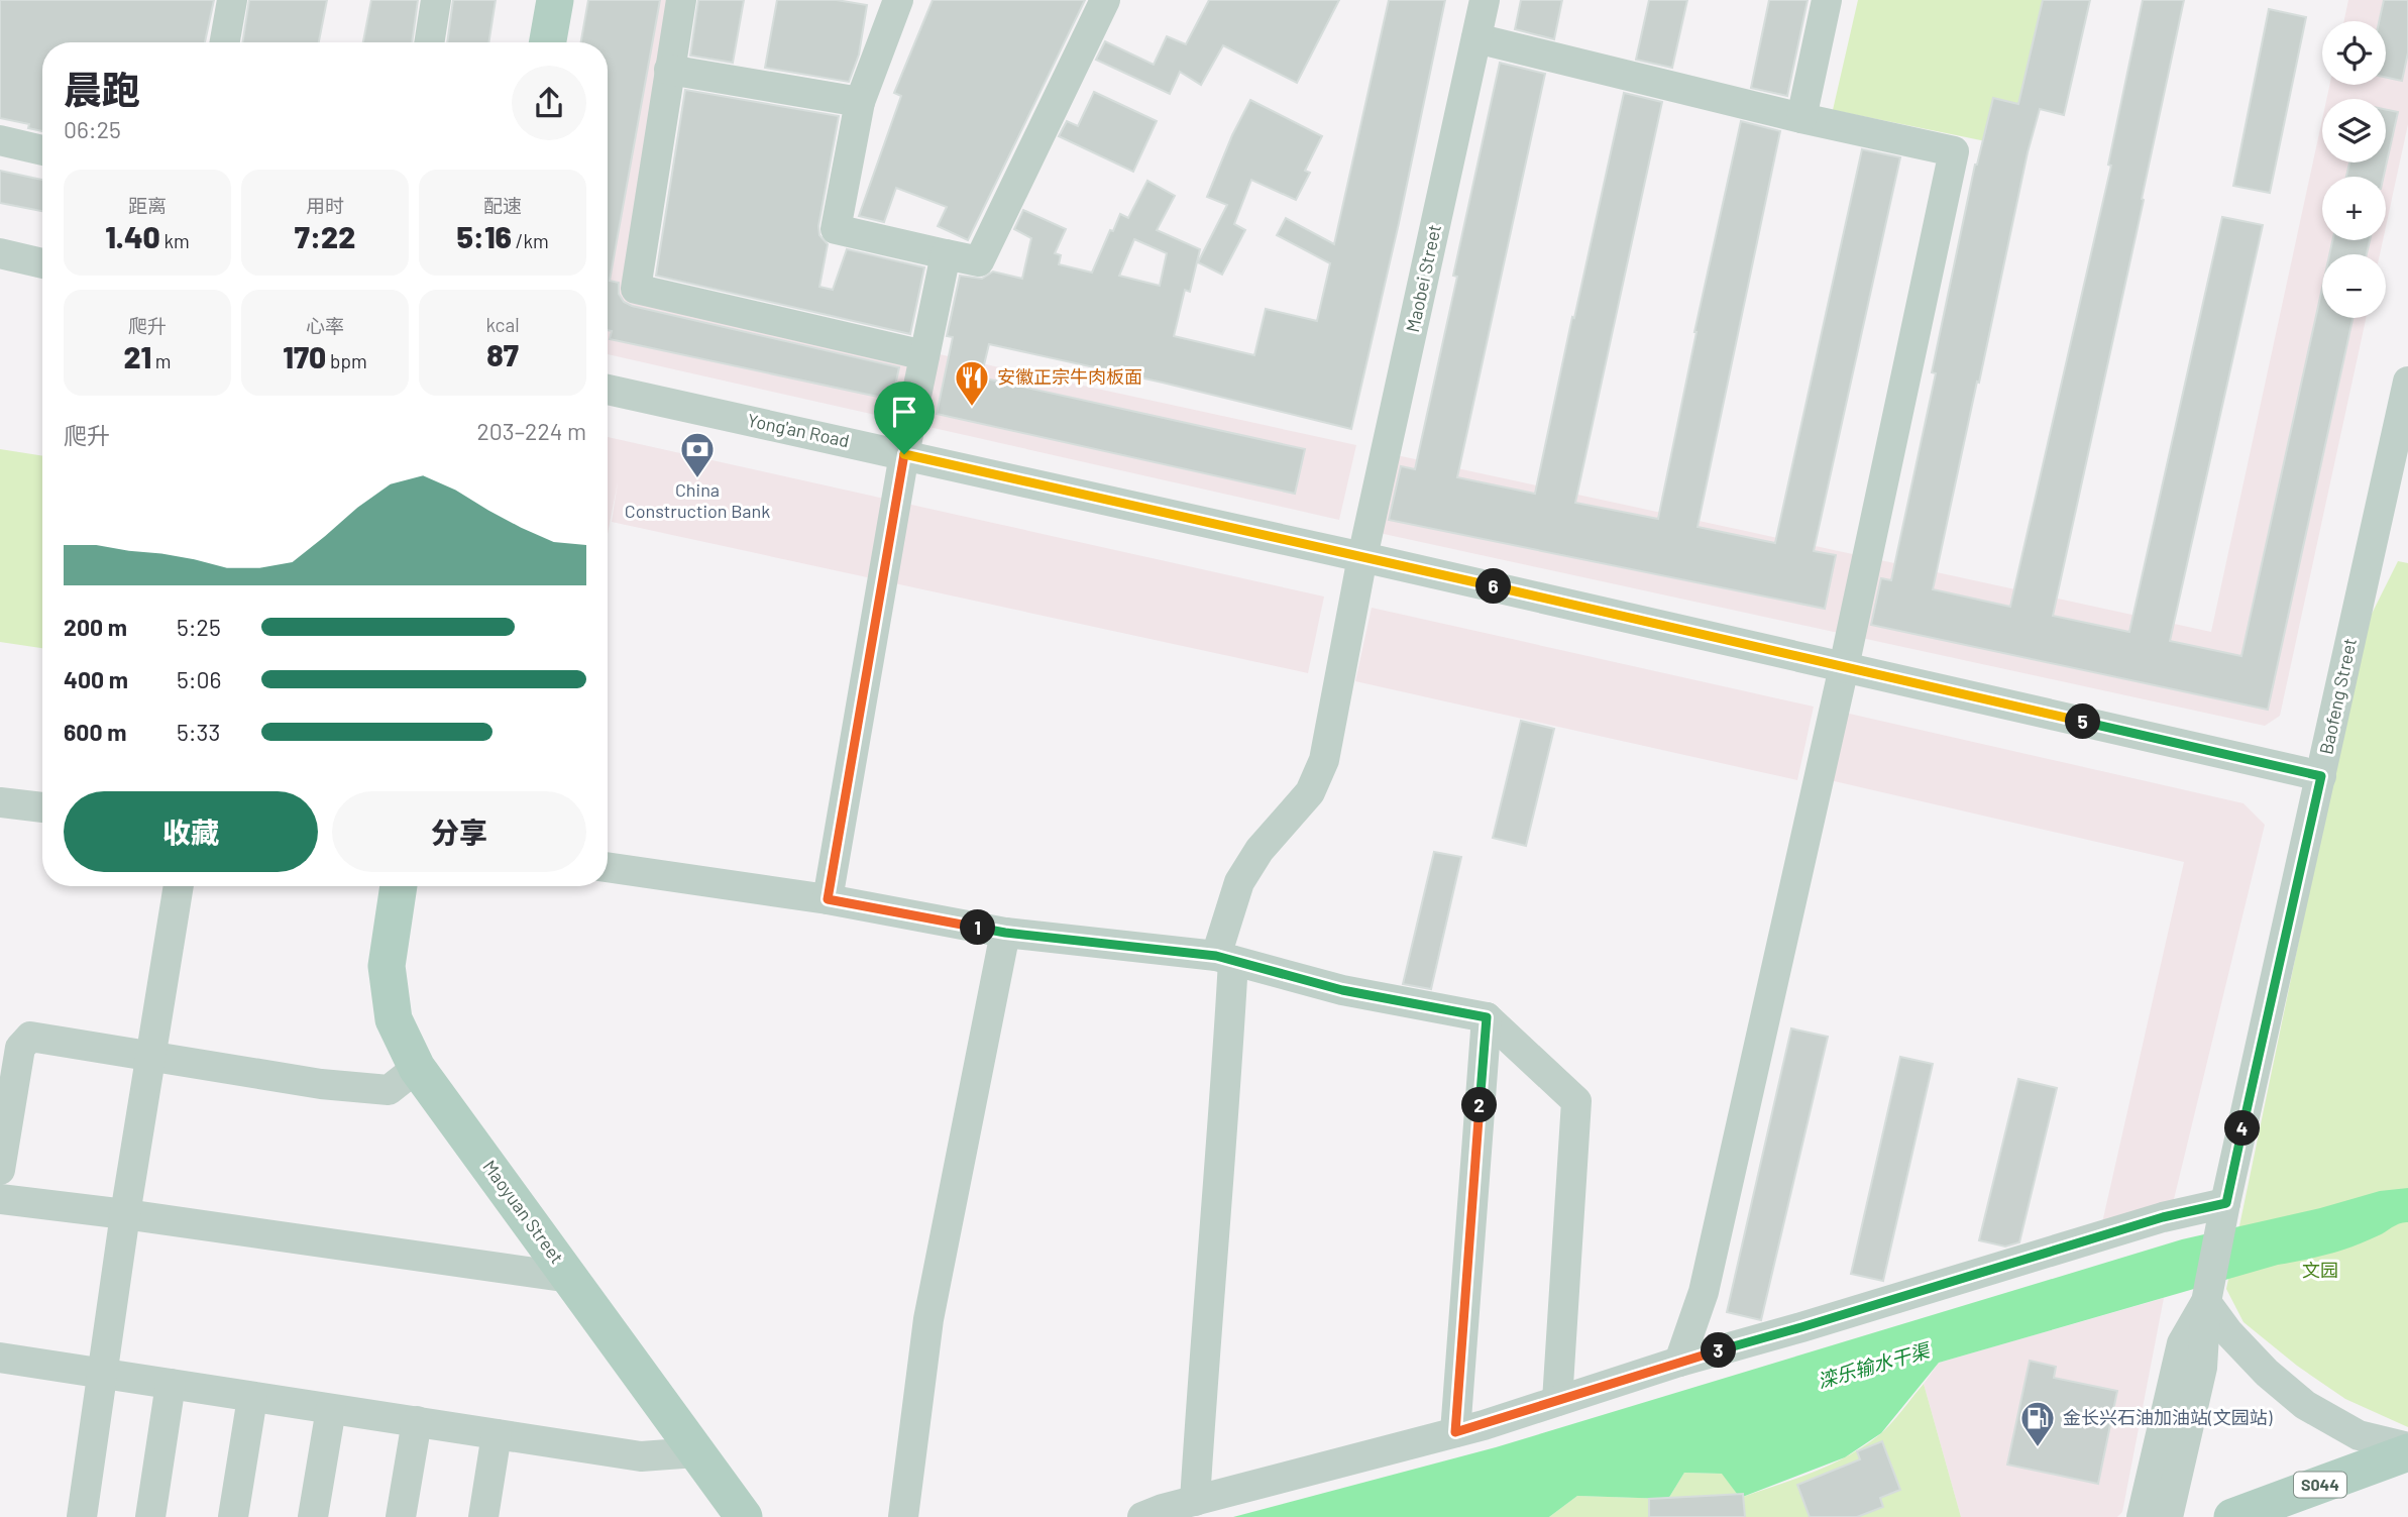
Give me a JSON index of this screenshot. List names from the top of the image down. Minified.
{"streets":{"main road":["Maoyuan Street","S044"],"street":["Maobei Street","Yong'an Road","Baofeng Street"]},"crossings":[["Maobei Street","Yong'an Road"],["Yong'an Road","Baofeng Street"]],"water":["滦乐输水干渠"],"parks":["文园"],"places":{"restaurant":["安徽正宗牛肉板面"],"bank":["China Construction Bank"],"fuel station":["金长兴石油加油站(文园站)"]},"page":{"map_buttons":["+","−"],"heading":["晨跑","06:25"],"stats":[["距离","1.40 km"],["用时","7:22"],["配速","5:16 /km"],["爬升","21 m"],["心率","170 bpm"],["kcal","87"]],"chart":["爬升","203–224 m"],"pins":["6","5","1","2","4","3"],"list":[{"name":"200 m","note":"5:25"},{"name":"400 m","note":"5:06"},{"name":"600 m","note":"5:33"}],"buttons":["收藏","分享"]}}
